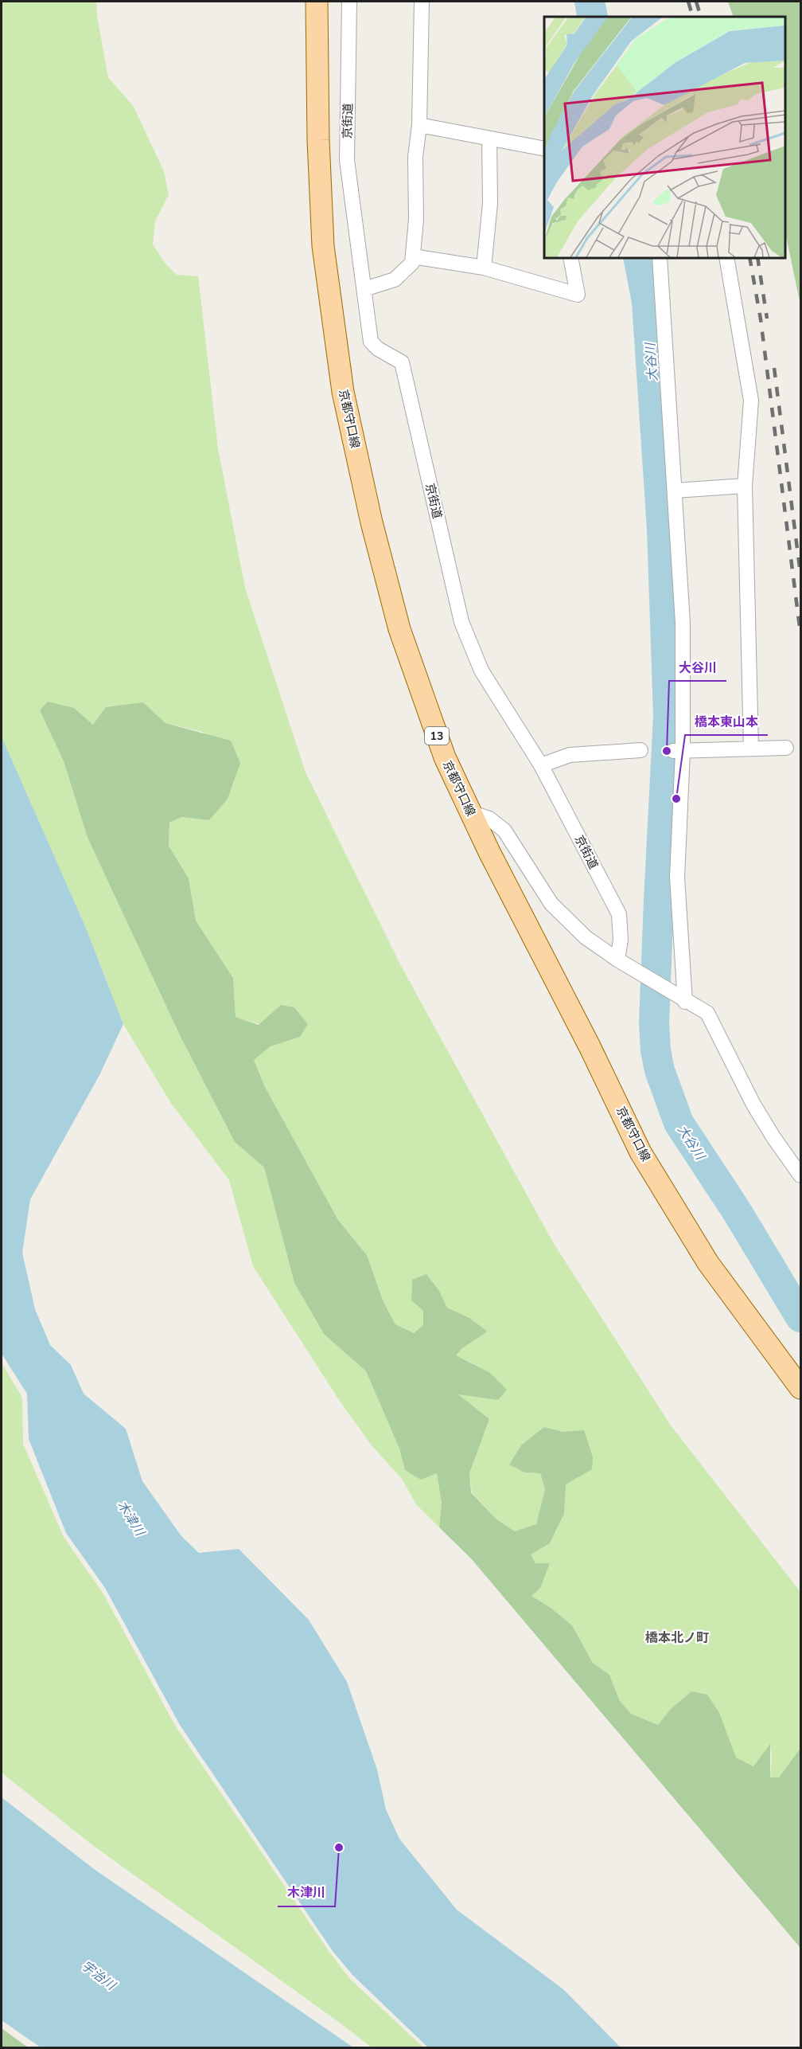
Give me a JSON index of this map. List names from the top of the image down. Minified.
{"streets":{"main road":["京都守口線","13"],"street":["京街道"]},"districts":["橋本北ノ町"],"water":["大谷川","木津川","宇治川"],"places":["大谷川","橋本東山本","木津川"]}
